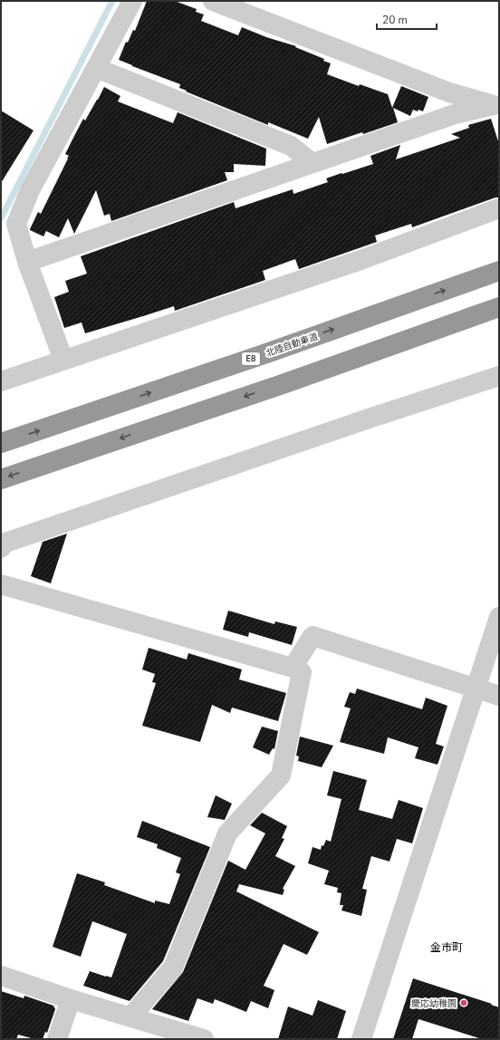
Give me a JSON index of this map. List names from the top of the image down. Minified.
{"streets":{"highway":["北陸自動車道","E8"]},"districts":["金市町"],"places":["慶応幼稚園"],"scale_bar":"20 m"}
